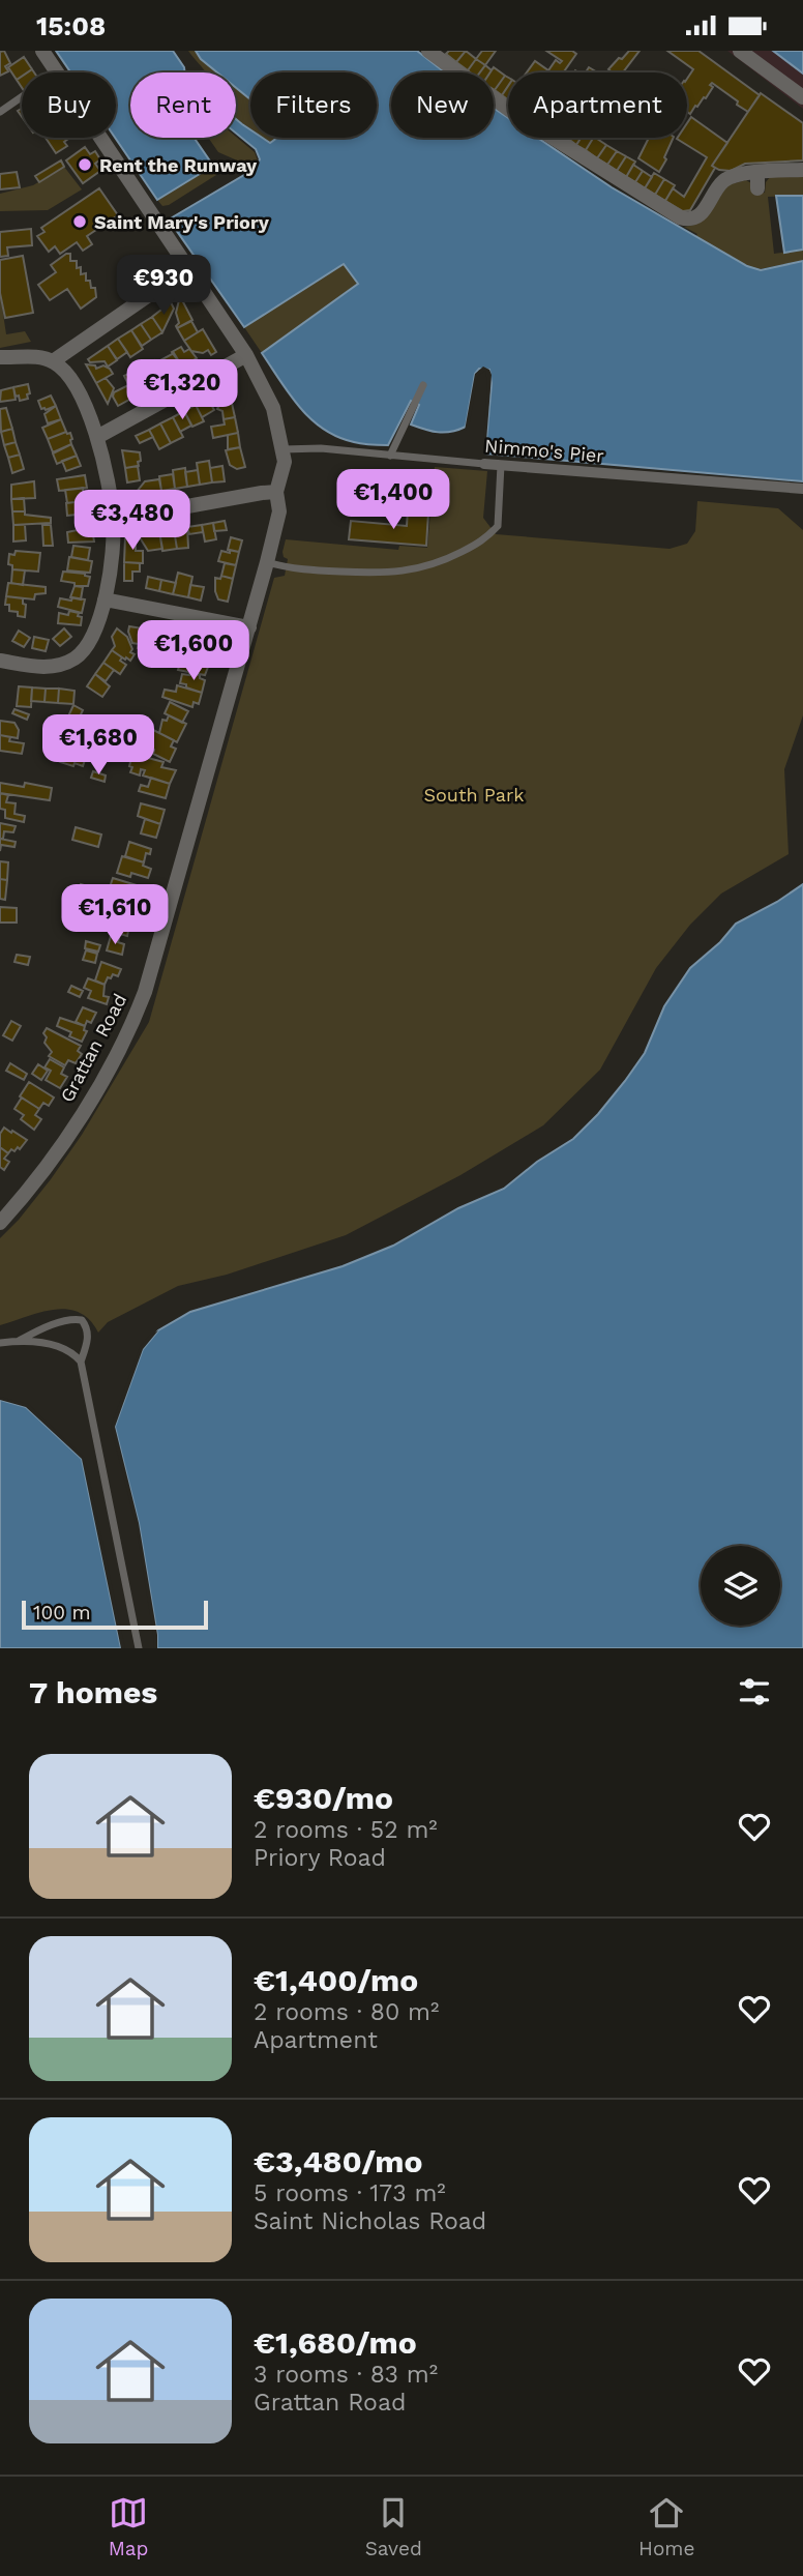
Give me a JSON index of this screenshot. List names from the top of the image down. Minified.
{"streets":{"street":["Nimmo's Pier","Grattan Road"]},"crossings":[["Nimmo's Pier","Grattan Road"]],"parks":["South Park"],"places":["Rent the Runway","Saint Mary's Priory"],"scale_bar":"100 m","page":{"status":"15:08","chip":["Buy","Rent","Filters","New","Apartment"],"price":["€930","€1,320","€1,400","€3,480","€1,600","€1,680","€1,610"],"scale":"100 m","heading":"7 homes","list":[{"name":"€930/mo","note":"2 rooms · 52 m² · Priory Road"},{"name":"€1,400/mo","note":"2 rooms · 80 m² · Apartment"},{"name":"€3,480/mo","note":"5 rooms · 173 m² · Saint Nicholas Road"},{"name":"€1,680/mo","note":"3 rooms · 83 m² · Grattan Road"}],"tabs":["Map","Saved","Home"]}}
